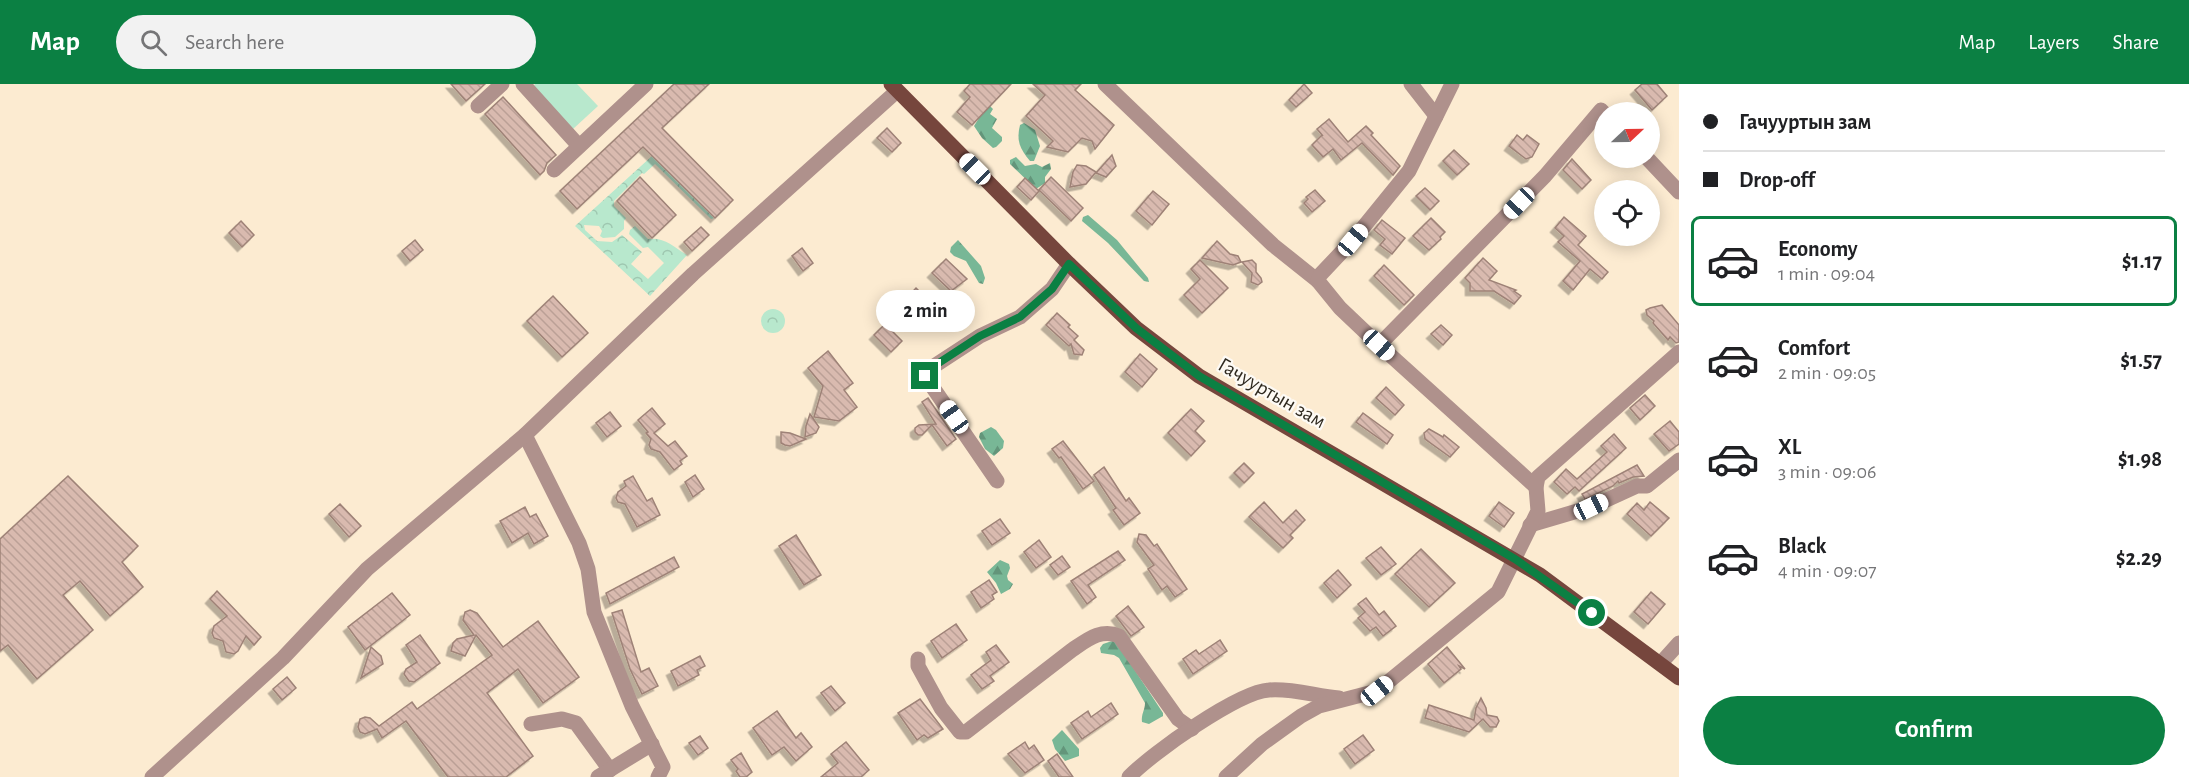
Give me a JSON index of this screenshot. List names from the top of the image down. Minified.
{"streets":{"main road":["Гачууртын зам"]},"north":"right","page":{"header":"Map","search":"Search here","nav":["Map","Layers","Share"],"banner":["Гачууртын зам","Drop-off"],"list":[{"name":"Economy","note":"1 min · 09:04","value":"$1.17"},{"name":"Comfort","note":"2 min · 09:05","value":"$1.57"},{"name":"XL","note":"3 min · 09:06","value":"$1.98"},{"name":"Black","note":"4 min · 09:07","value":"$2.29"}],"bubble":"2 min","buttons":"Confirm"}}
